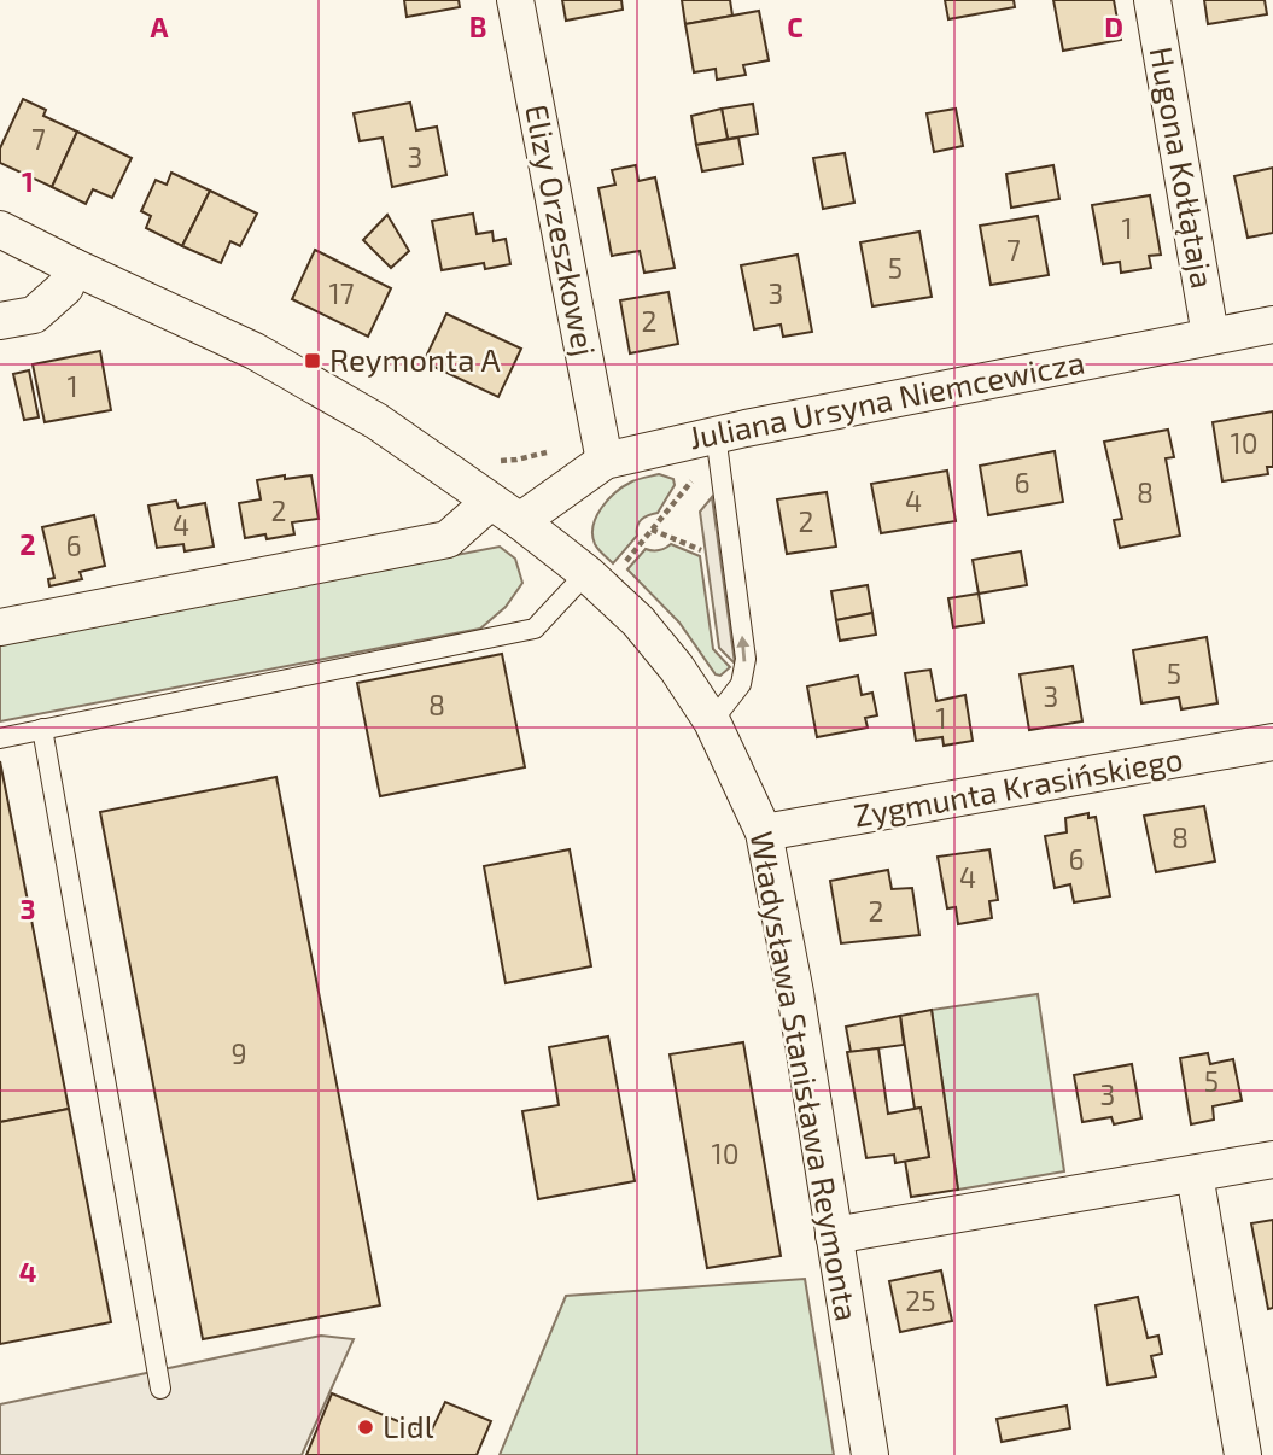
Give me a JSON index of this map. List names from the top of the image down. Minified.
{"streets":{"street":["Hugona Kołłątaja","Elizy Orzeszkowej","Juliana Ursyna Niemcewicza","Zygmunta Krasińskiego","Władysława Stanisława Reymonta"]},"crossings":[["Hugona Kołłątaja","Juliana Ursyna Niemcewicza"],["Elizy Orzeszkowej","Juliana Ursyna Niemcewicza"],["Juliana Ursyna Niemcewicza","Władysława Stanisława Reymonta"],["Zygmunta Krasińskiego","Władysława Stanisława Reymonta"]],"places":{"transit":["Reymonta A"],"other":["Lidl"]},"house_numbers":["7","3","1","7","5","17","3","2","1","10","6","8","4","2","2","4","6","5","3","8","1","8","6","4","2","9","5","3","10","25"],"grid":{"columns":["A","B","C","D"],"rows":["1","2","3","4"]}}
